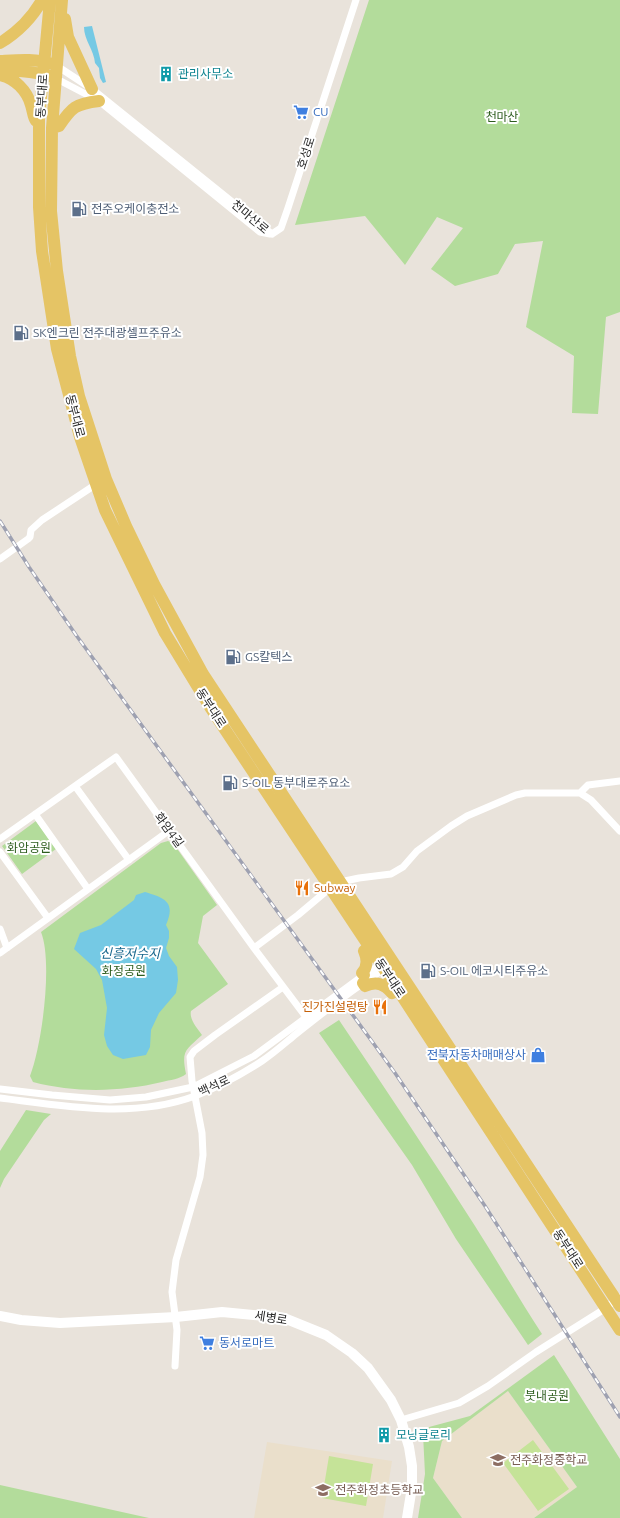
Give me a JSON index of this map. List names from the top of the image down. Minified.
{"streets":{"main road":["동부대로"],"street":["호성로","천마산로","화암4길","백석로","세병로"]},"crossings":[["동부대로","천마산로"],["동부대로","백석로"],["호성로","천마산로"],["화암4길","백석로"]],"water":["신흥저수지"],"parks":["천마산","화암공원","화정공원","붓내공원"],"places":{"building":["관리사무소","모닝글로리"],"supermarket":["CU","동서로마트"],"fuel station":["전주오케이충전소","SK엔크린 전주대광셀프주유소","GS칼텍스","S-OIL 동부대로주요소","S-OIL 에코시티주유소"],"restaurant":["Subway","진가진설렁탕"],"shop":["전북자동차매매상사"],"school or university":["전주화정중학교","전주화정초등학교"]}}
